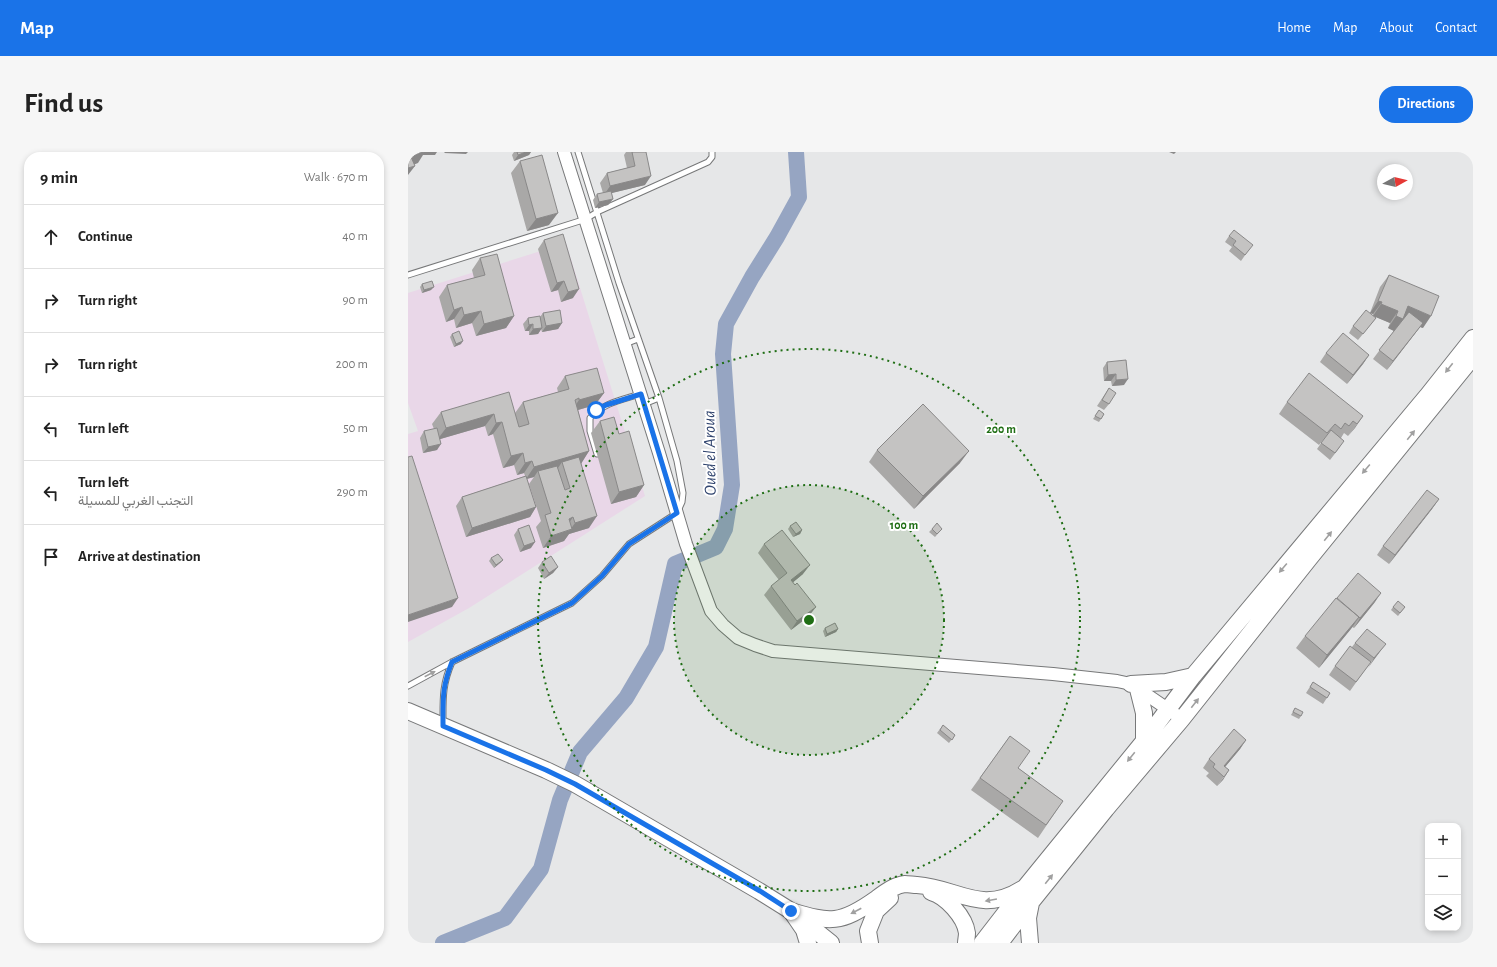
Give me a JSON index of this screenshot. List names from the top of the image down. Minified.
{"water":["Oued el Aroua"],"north":"right","page":{"header":"Map","nav":["Home","Map","About","Contact"],"buttons":"Directions","title":"Find us","heading":["9 min","Walk · 670 m"],"list":[["Continue","40 m"],["Turn right","90 m"],["Turn right","200 m"],["Turn left","50 m"],["Turn left","التجنب الغربي للمسيلة","290 m"],"Arrive at destination"],"map_buttons":["+","−"]},"rings":["200 m","100 m"]}
